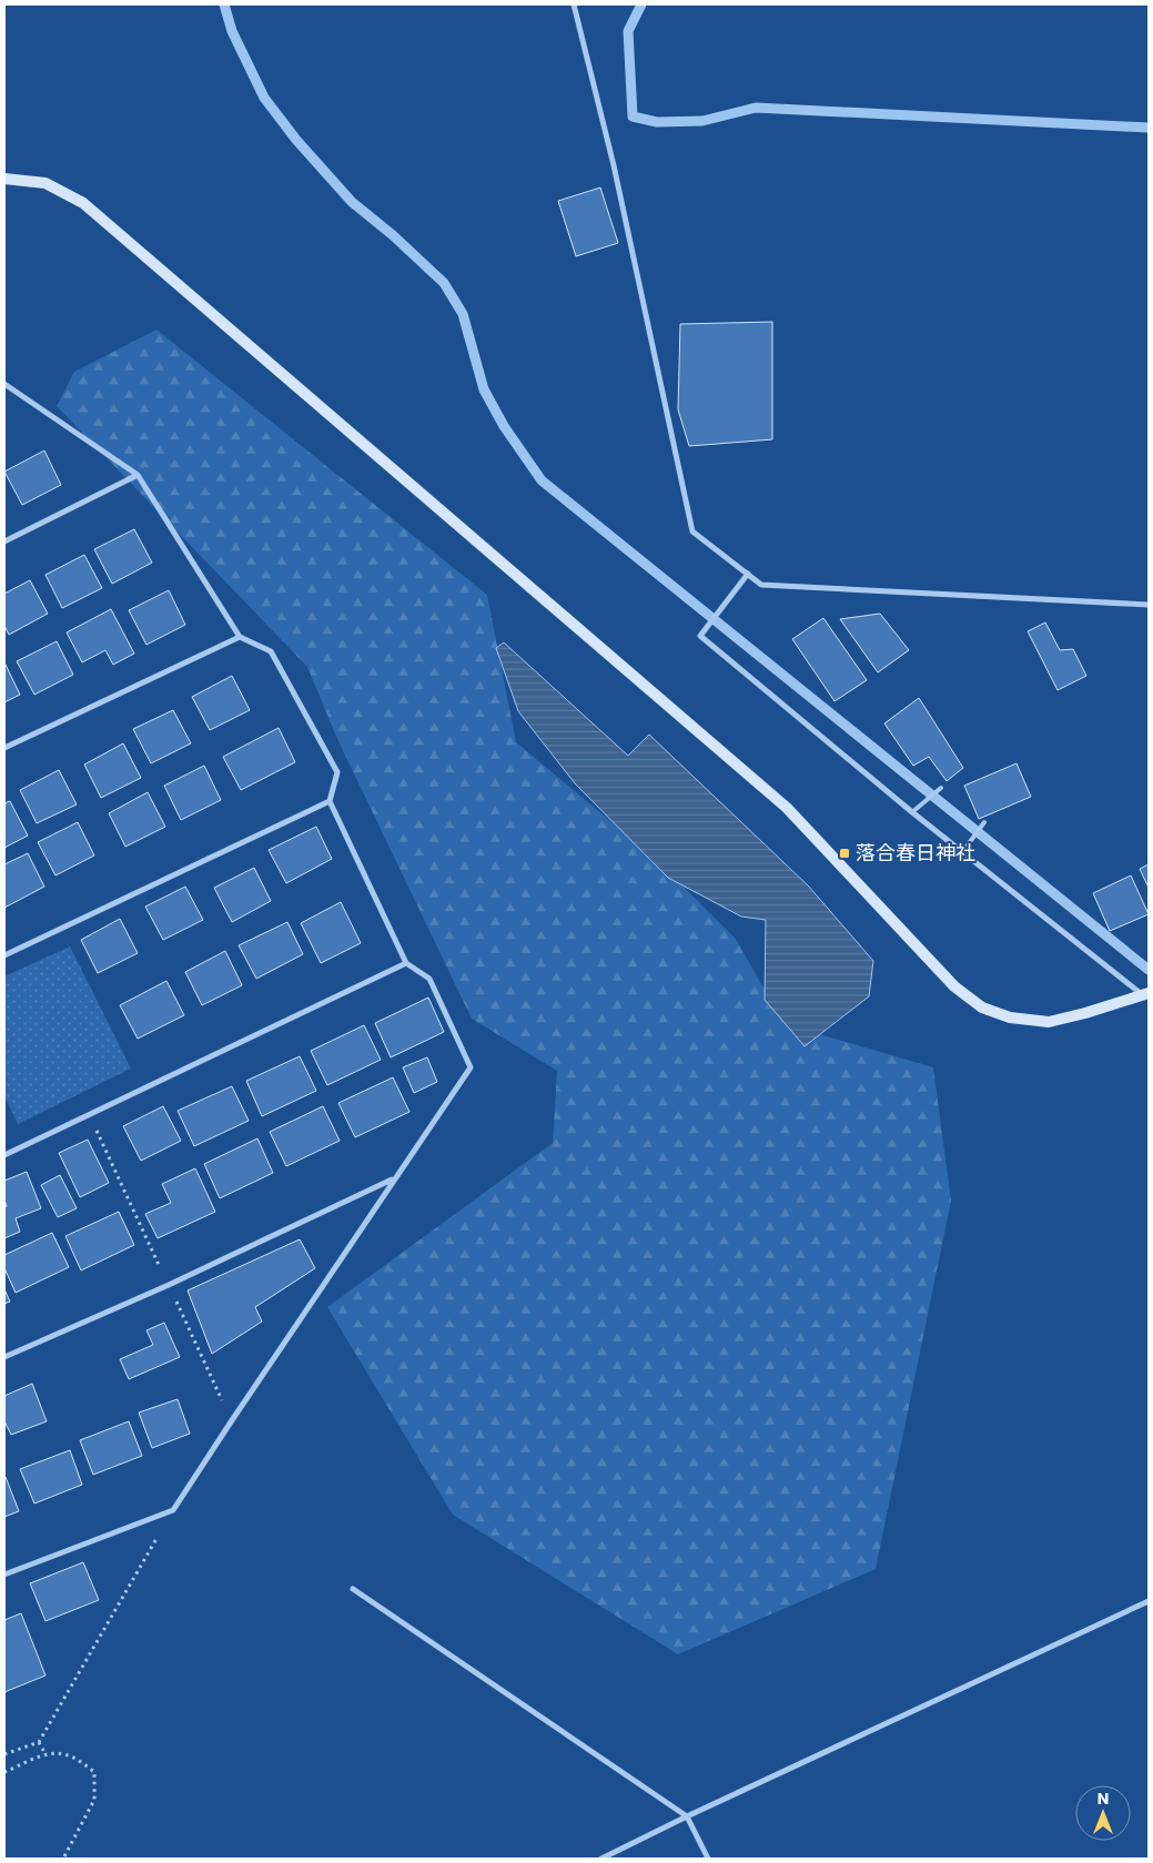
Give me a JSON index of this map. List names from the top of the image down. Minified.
{"places":{"transit":["落合春日神社"]},"north":"top"}
